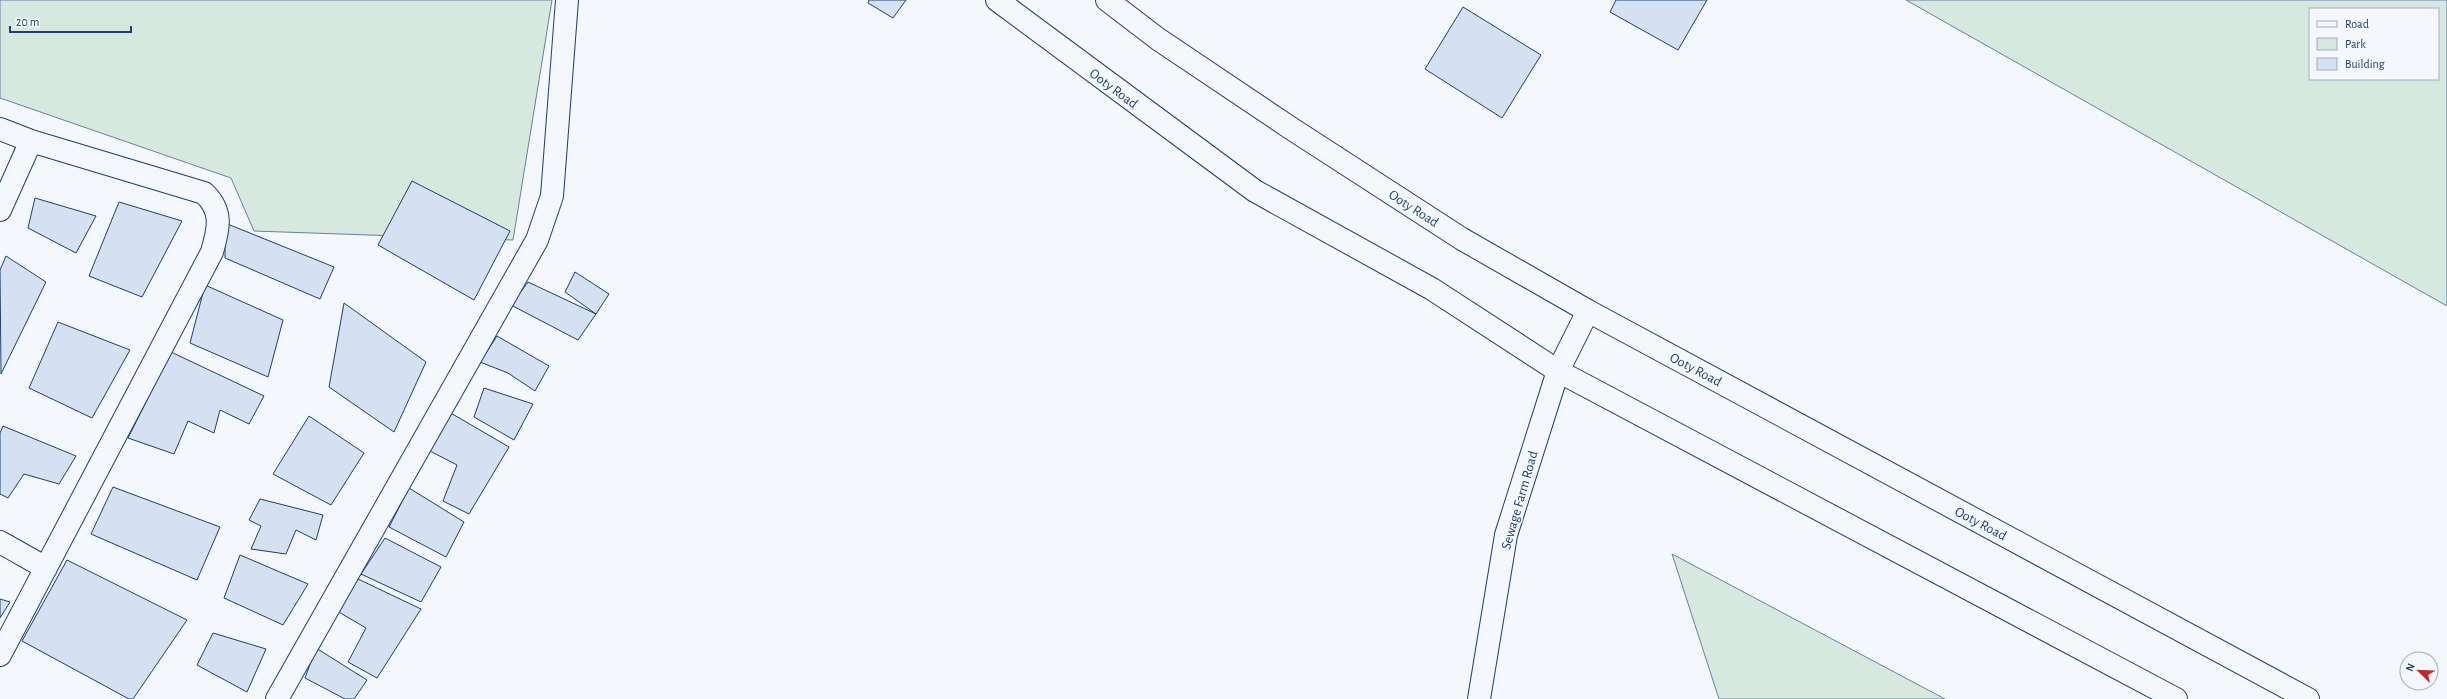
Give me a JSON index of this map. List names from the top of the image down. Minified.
{"streets":{"main road":["Ooty Road","Sewage Farm Road"]},"crossings":[["Ooty Road","Sewage Farm Road"]],"legend":["Road","Park","Building"],"scale_bar":"20 m","north":"top left"}
